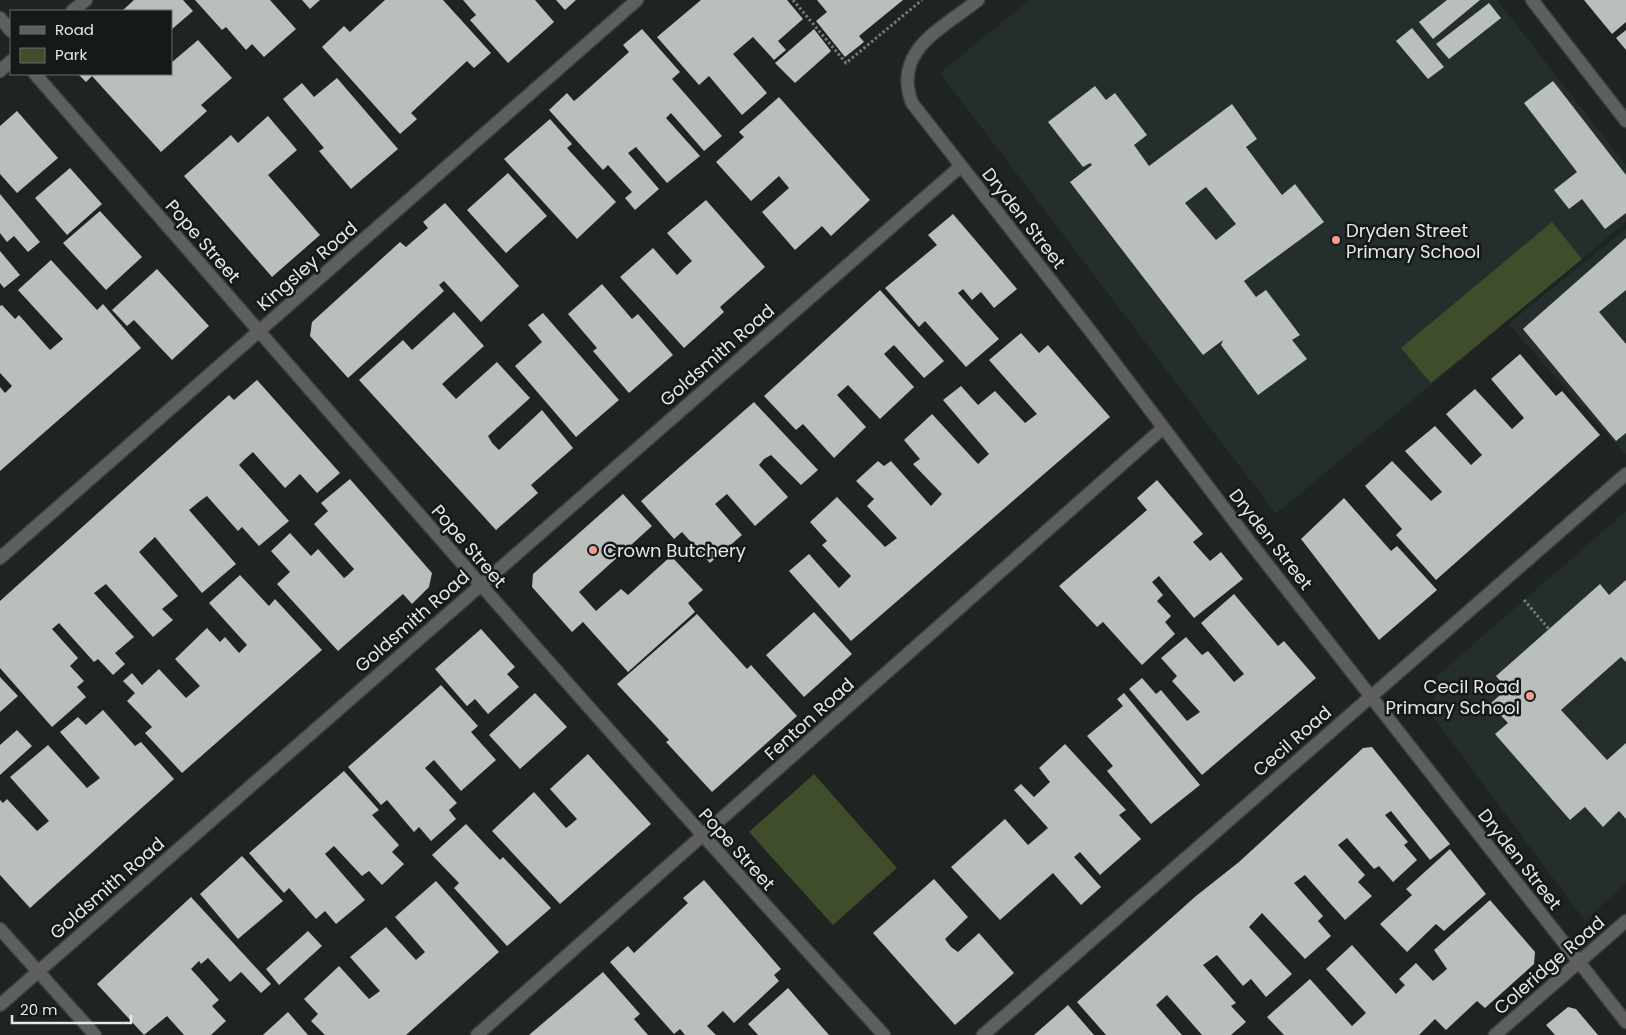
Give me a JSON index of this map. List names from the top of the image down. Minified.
{"streets":{"street":["Dryden Street","Pope Street","Kingsley Road","Goldsmith Road","Fenton Road","Cecil Road","Coleridge Road"]},"crossings":[["Dryden Street","Goldsmith Road"],["Dryden Street","Fenton Road"],["Dryden Street","Cecil Road"],["Dryden Street","Coleridge Road"],["Pope Street","Kingsley Road"],["Pope Street","Goldsmith Road"],["Pope Street","Fenton Road"]],"places":["Dryden Street Primary School","Crown Butchery","Cecil Road Primary School"],"legend":["Road","Park"],"scale_bar":"20 m"}
